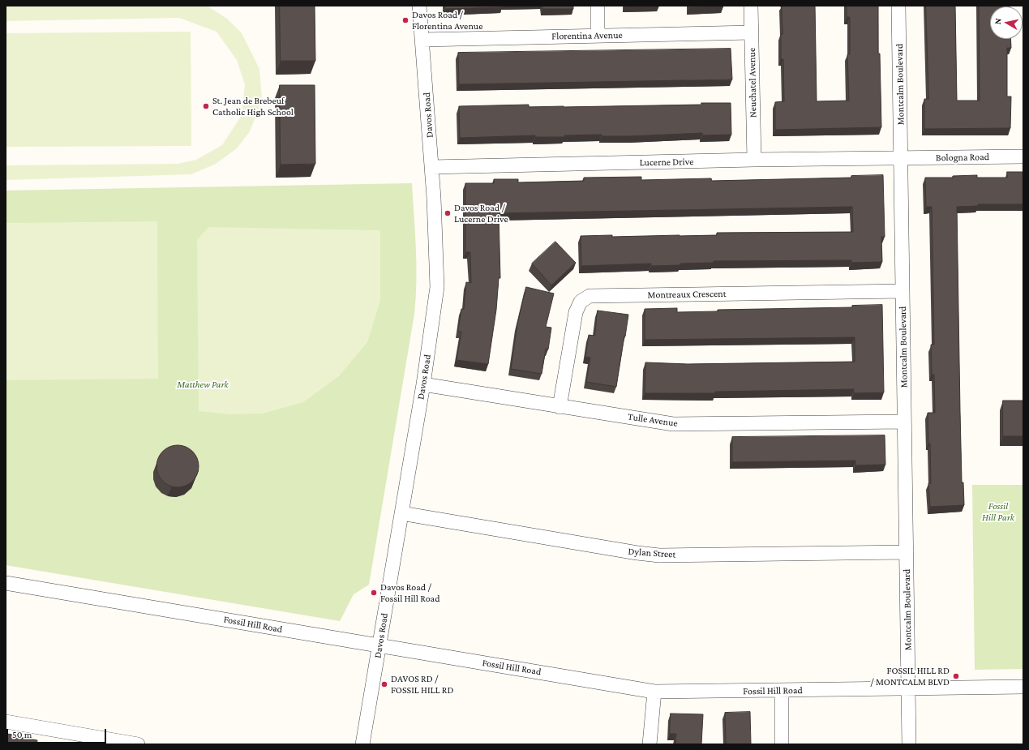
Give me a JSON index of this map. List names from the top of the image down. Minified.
{"streets":{"street":["Florentina Avenue","Neuchatel Avenue","Montcalm Boulevard","Davos Road","Bologna Road","Lucerne Drive","Montreaux Crescent","Tulle Avenue","Dylan Street","Fossil Hill Road"]},"crossings":[["Florentina Avenue","Neuchatel Avenue"],["Florentina Avenue","Davos Road"],["Neuchatel Avenue","Lucerne Drive"],["Montcalm Boulevard","Bologna Road"],["Montcalm Boulevard","Lucerne Drive"],["Montcalm Boulevard","Montreaux Crescent"],["Montcalm Boulevard","Tulle Avenue"],["Montcalm Boulevard","Dylan Street"],["Montcalm Boulevard","Fossil Hill Road"],["Davos Road","Lucerne Drive"],["Davos Road","Tulle Avenue"],["Davos Road","Dylan Street"],["Davos Road","Fossil Hill Road"],["Bologna Road","Lucerne Drive"],["Montreaux Crescent","Tulle Avenue"]],"parks":["Matthew Park","Fossil Hill Park"],"places":["Davos Road / Florentina Avenue","St. Jean de Brebeuf Catholic High School","Davos Road / Lucerne Drive","Davos Road / Fossil Hill Road","FOSSIL HILL RD / MONTCALM BLVD","DAVOS RD / FOSSIL HILL RD"],"scale_bar":"50 m","north":"left"}
